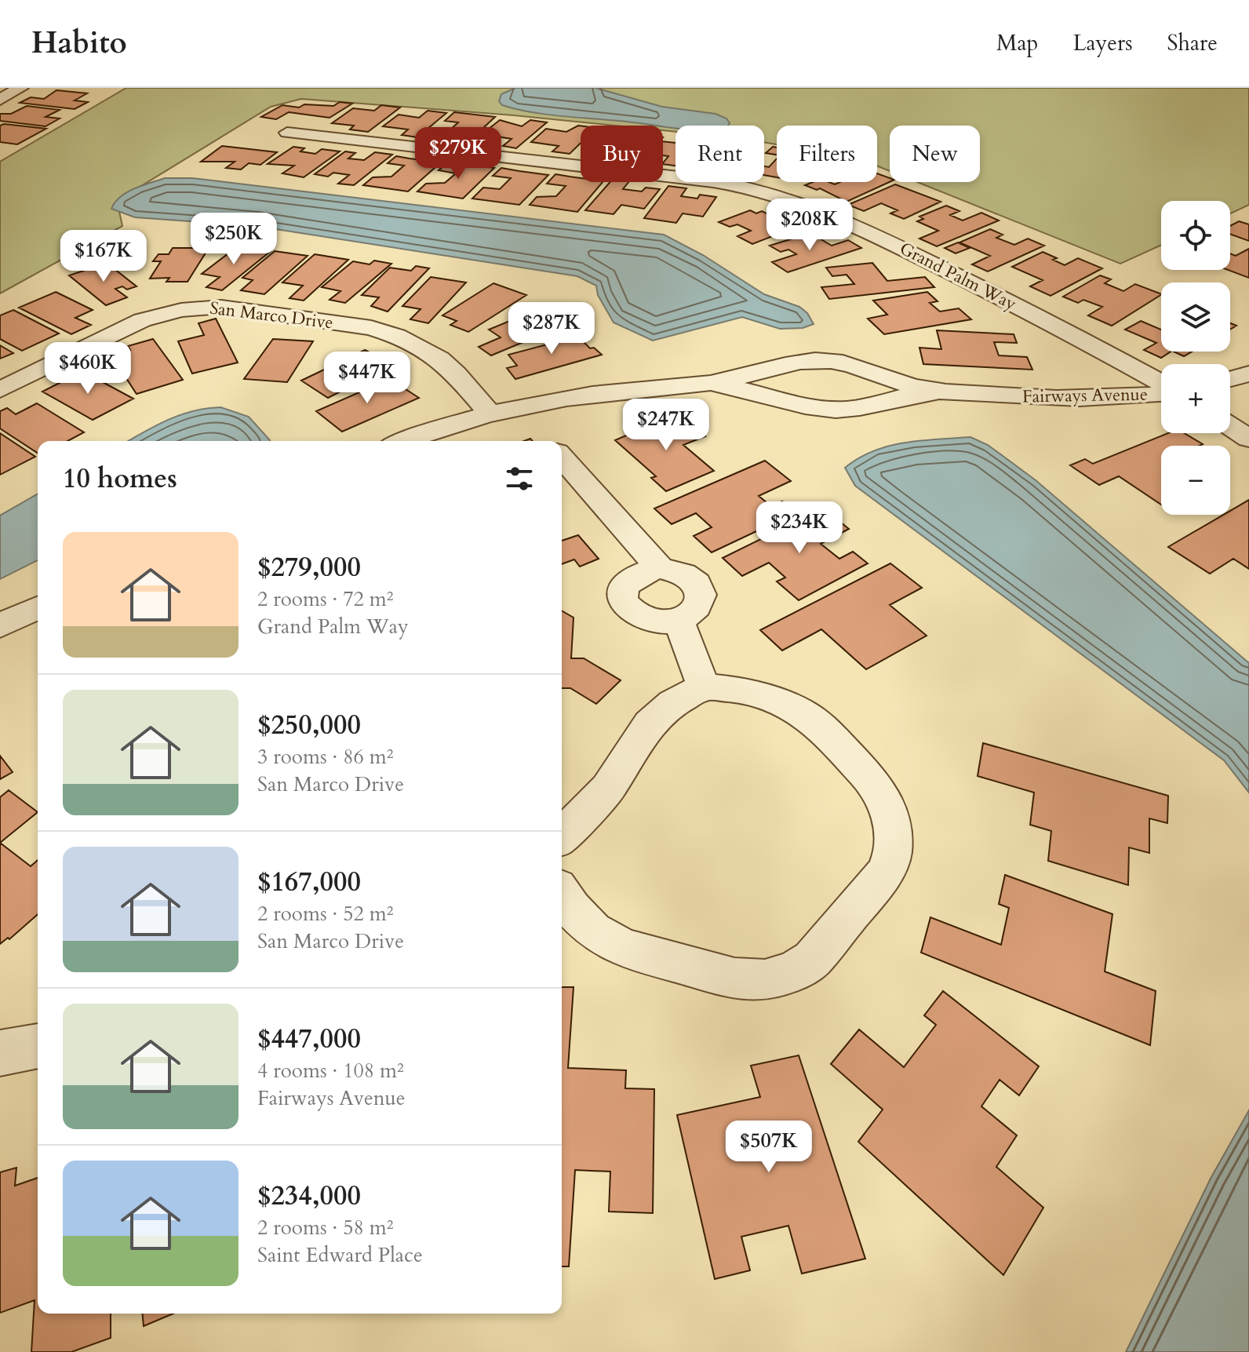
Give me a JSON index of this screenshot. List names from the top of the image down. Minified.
{"streets":{"street":["Grand Palm Way","San Marco Drive","Fairways Avenue"]},"crossings":[["San Marco Drive","Fairways Avenue"]],"page":{"header":"Habito","nav":["Map","Layers","Share"],"chip":["Buy","Rent","Filters","New"],"price":["$279K","$208K","$250K","$167K","$287K","$460K","$447K","$247K","$234K","$507K"],"map_buttons":["+","−"],"heading":"10 homes","list":[{"name":"$279,000","note":"2 rooms · 72 m² · Grand Palm Way"},{"name":"$250,000","note":"3 rooms · 86 m² · San Marco Drive"},{"name":"$167,000","note":"2 rooms · 52 m² · San Marco Drive"},{"name":"$447,000","note":"4 rooms · 108 m² · Fairways Avenue"},{"name":"$234,000","note":"2 rooms · 58 m² · Saint Edward Place"}]}}
